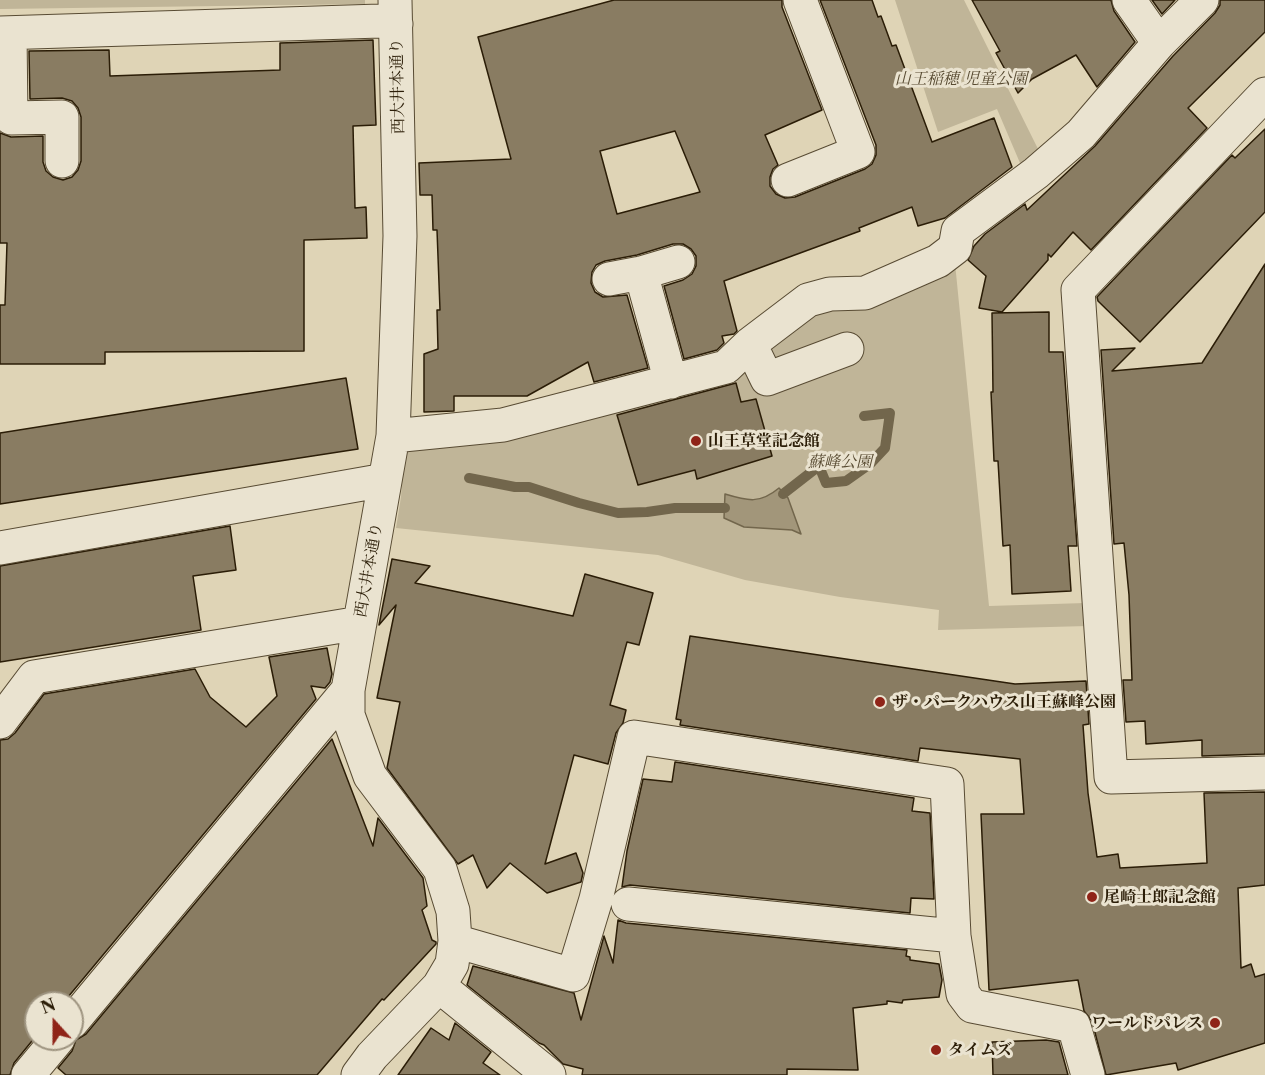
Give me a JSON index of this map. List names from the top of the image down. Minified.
{"streets":{"street":["西大井本通り"]},"parks":["山王稲穂 児童公園","蘇峰公園"],"places":["山王草堂記念館","ザ・パークハウス山王蘇峰公園","尾崎士郎記念館","ワールドパレス","タイムズ"],"north":"top"}
